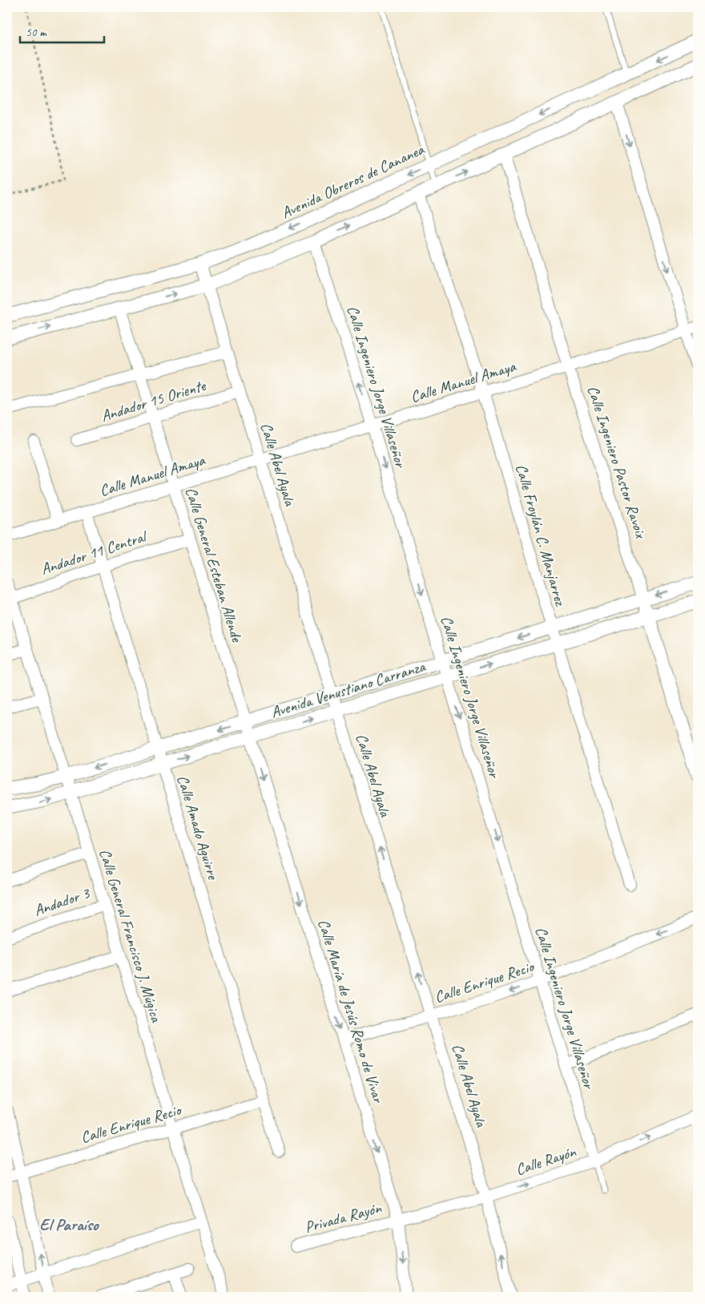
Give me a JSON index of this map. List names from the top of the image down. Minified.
{"streets":{"street":["Avenida Obreros de Cananea","Calle Manuel Amaya","Calle Ingeniero Jorge Villaseñor","Andador 15 Oriente","Calle Ingeniero Pastor Ravoix","Calle Abel Ayala","Calle Froylán C. Manjarrez","Andador 11 Central","Calle General Esteban Allende","Avenida Venustiano Carranza","Calle Amado Aguirre","Andador 3","Calle General Francisco J. Múgica","Calle Enrique Recio","Calle María de Jesús Romo de Vivar","Calle Rayón","Privada Rayón"]},"crossings":[["Avenida Obreros de Cananea","Calle Abel Ayala"],["Calle Manuel Amaya","Calle Ingeniero Jorge Villaseñor"],["Calle Manuel Amaya","Calle Ingeniero Pastor Ravoix"],["Calle Manuel Amaya","Calle Abel Ayala"],["Calle Manuel Amaya","Calle Froylán C. Manjarrez"],["Calle Manuel Amaya","Calle General Esteban Allende"],["Calle Manuel Amaya","Calle Amado Aguirre"],["Calle Ingeniero Jorge Villaseñor","Avenida Venustiano Carranza"],["Calle Ingeniero Jorge Villaseñor","Calle Enrique Recio"],["Calle Ingeniero Jorge Villaseñor","Calle Rayón"],["Andador 15 Oriente","Calle Abel Ayala"],["Andador 15 Oriente","Calle General Esteban Allende"],["Calle Ingeniero Pastor Ravoix","Avenida Venustiano Carranza"],["Calle Abel Ayala","Avenida Venustiano Carranza"],["Calle Abel Ayala","Calle Enrique Recio"],["Calle Abel Ayala","Calle Rayón"],["Calle Froylán C. Manjarrez","Avenida Venustiano Carranza"],["Andador 11 Central","Calle General Esteban Allende"],["Andador 11 Central","Calle Amado Aguirre"],["Andador 11 Central","Calle General Francisco J. Múgica"],["Calle General Esteban Allende","Avenida Venustiano Carranza"],["Calle General Esteban Allende","Calle María de Jesús Romo de Vivar"],["Avenida Venustiano Carranza","Calle Amado Aguirre"],["Avenida Venustiano Carranza","Calle General Francisco J. Múgica"],["Avenida Venustiano Carranza","Calle María de Jesús Romo de Vivar"],["Calle Amado Aguirre","Calle Enrique Recio"],["Andador 3","Calle General Francisco J. Múgica"],["Calle General Francisco J. Múgica","Calle Enrique Recio"],["Calle Enrique Recio","Calle María de Jesús Romo de Vivar"],["Calle María de Jesús Romo de Vivar","Calle Rayón"],["Calle María de Jesús Romo de Vivar","Privada Rayón"],["Calle Rayón","Privada Rayón"]],"one_way":["Calle Abel Ayala","Calle María de Jesús Romo de Vivar"],"districts":["El Paraíso"],"scale_bar":"50 m"}
